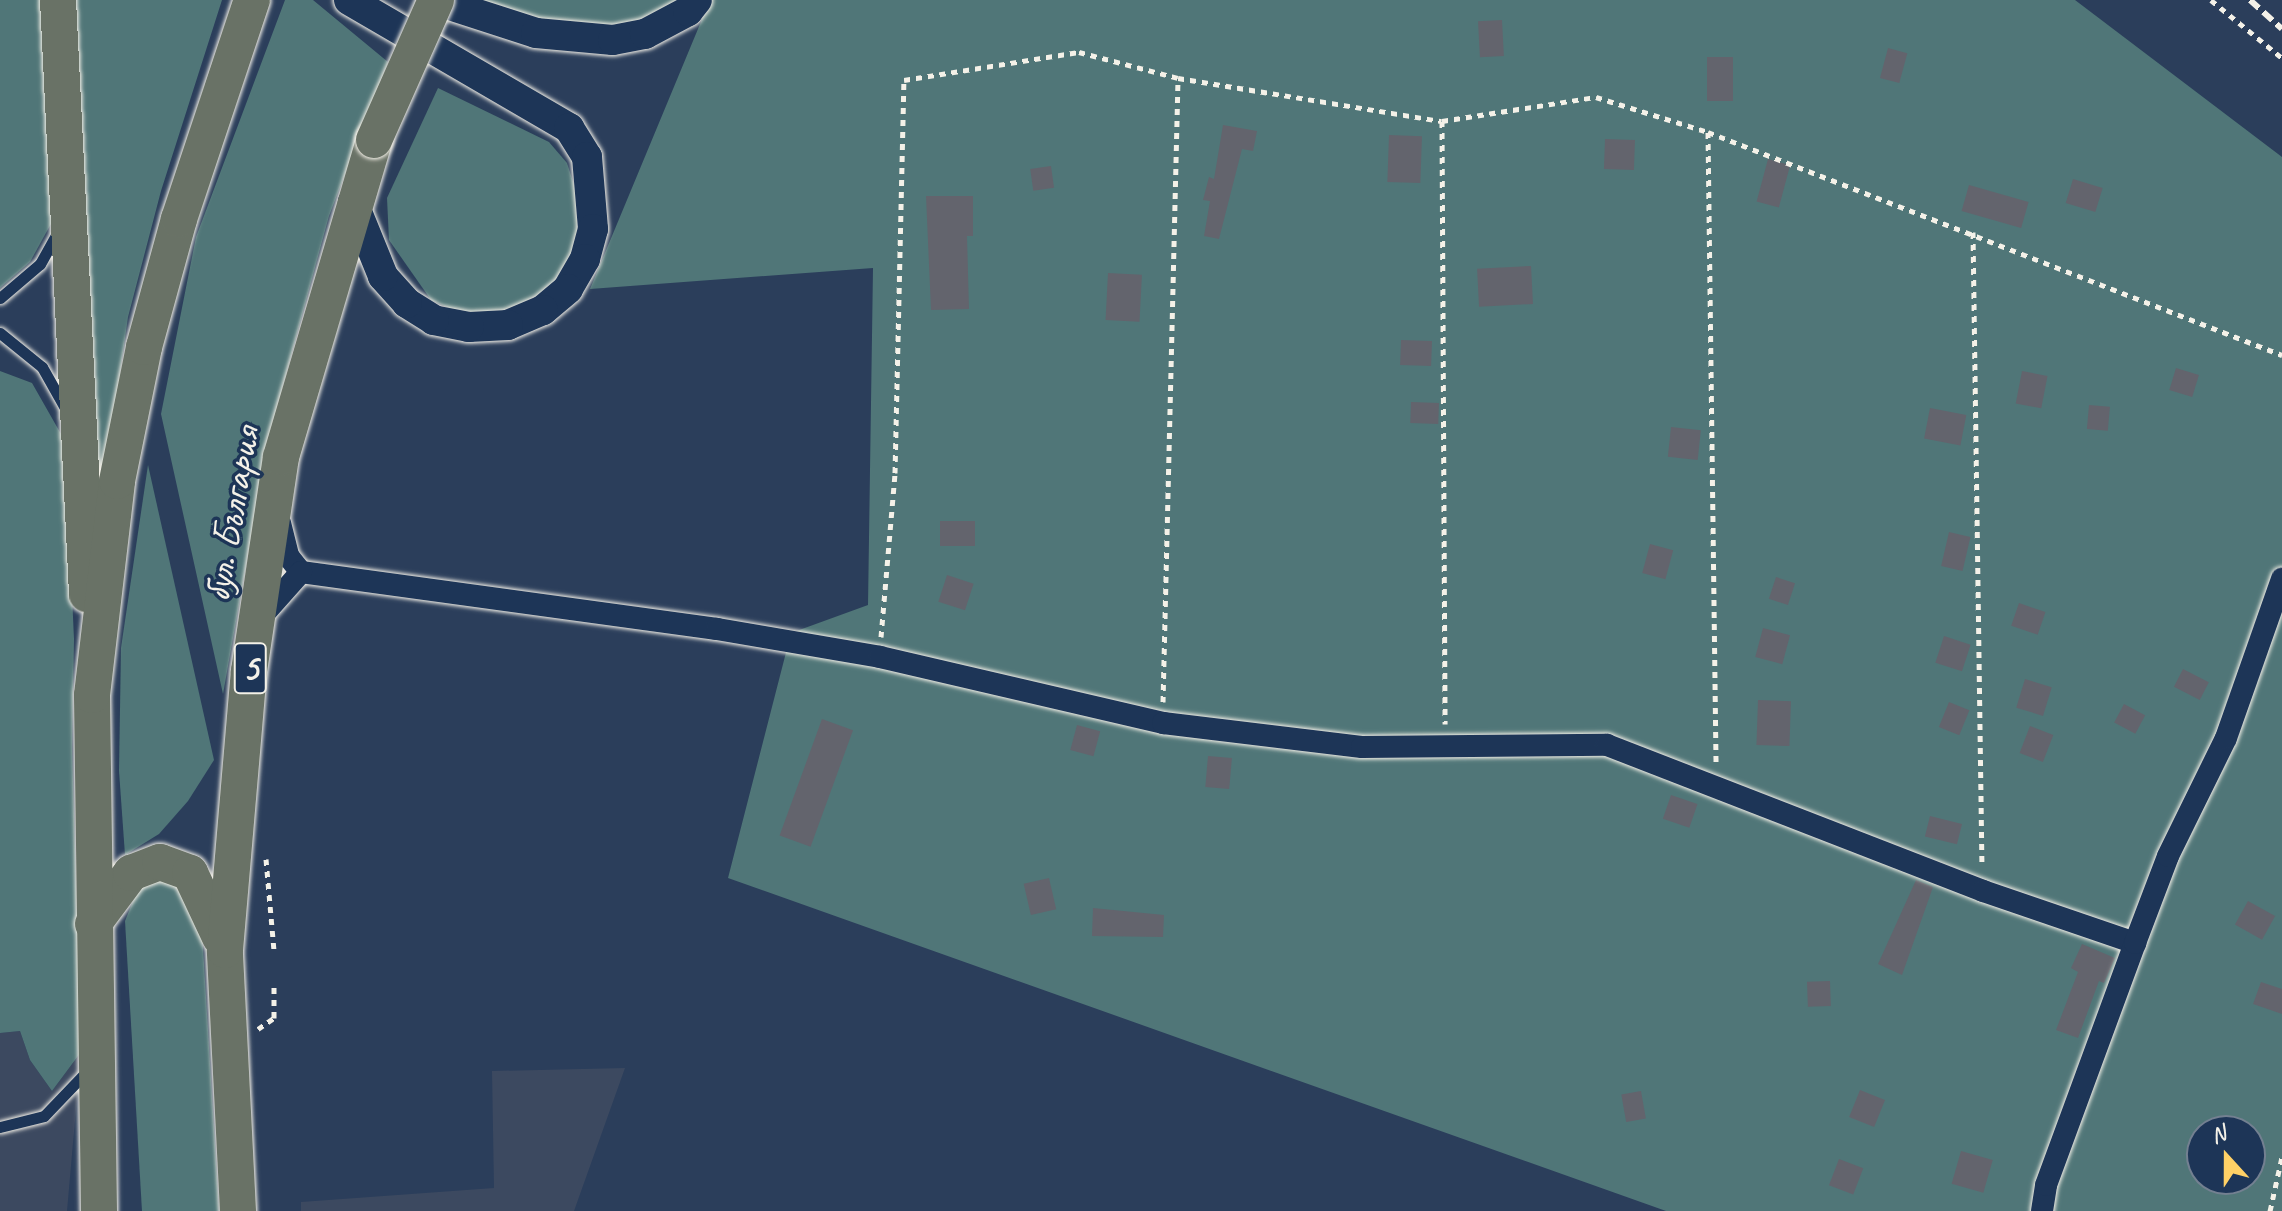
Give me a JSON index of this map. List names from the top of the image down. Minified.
{"streets":{"highway":["бул. България","5"]},"north":"top"}
